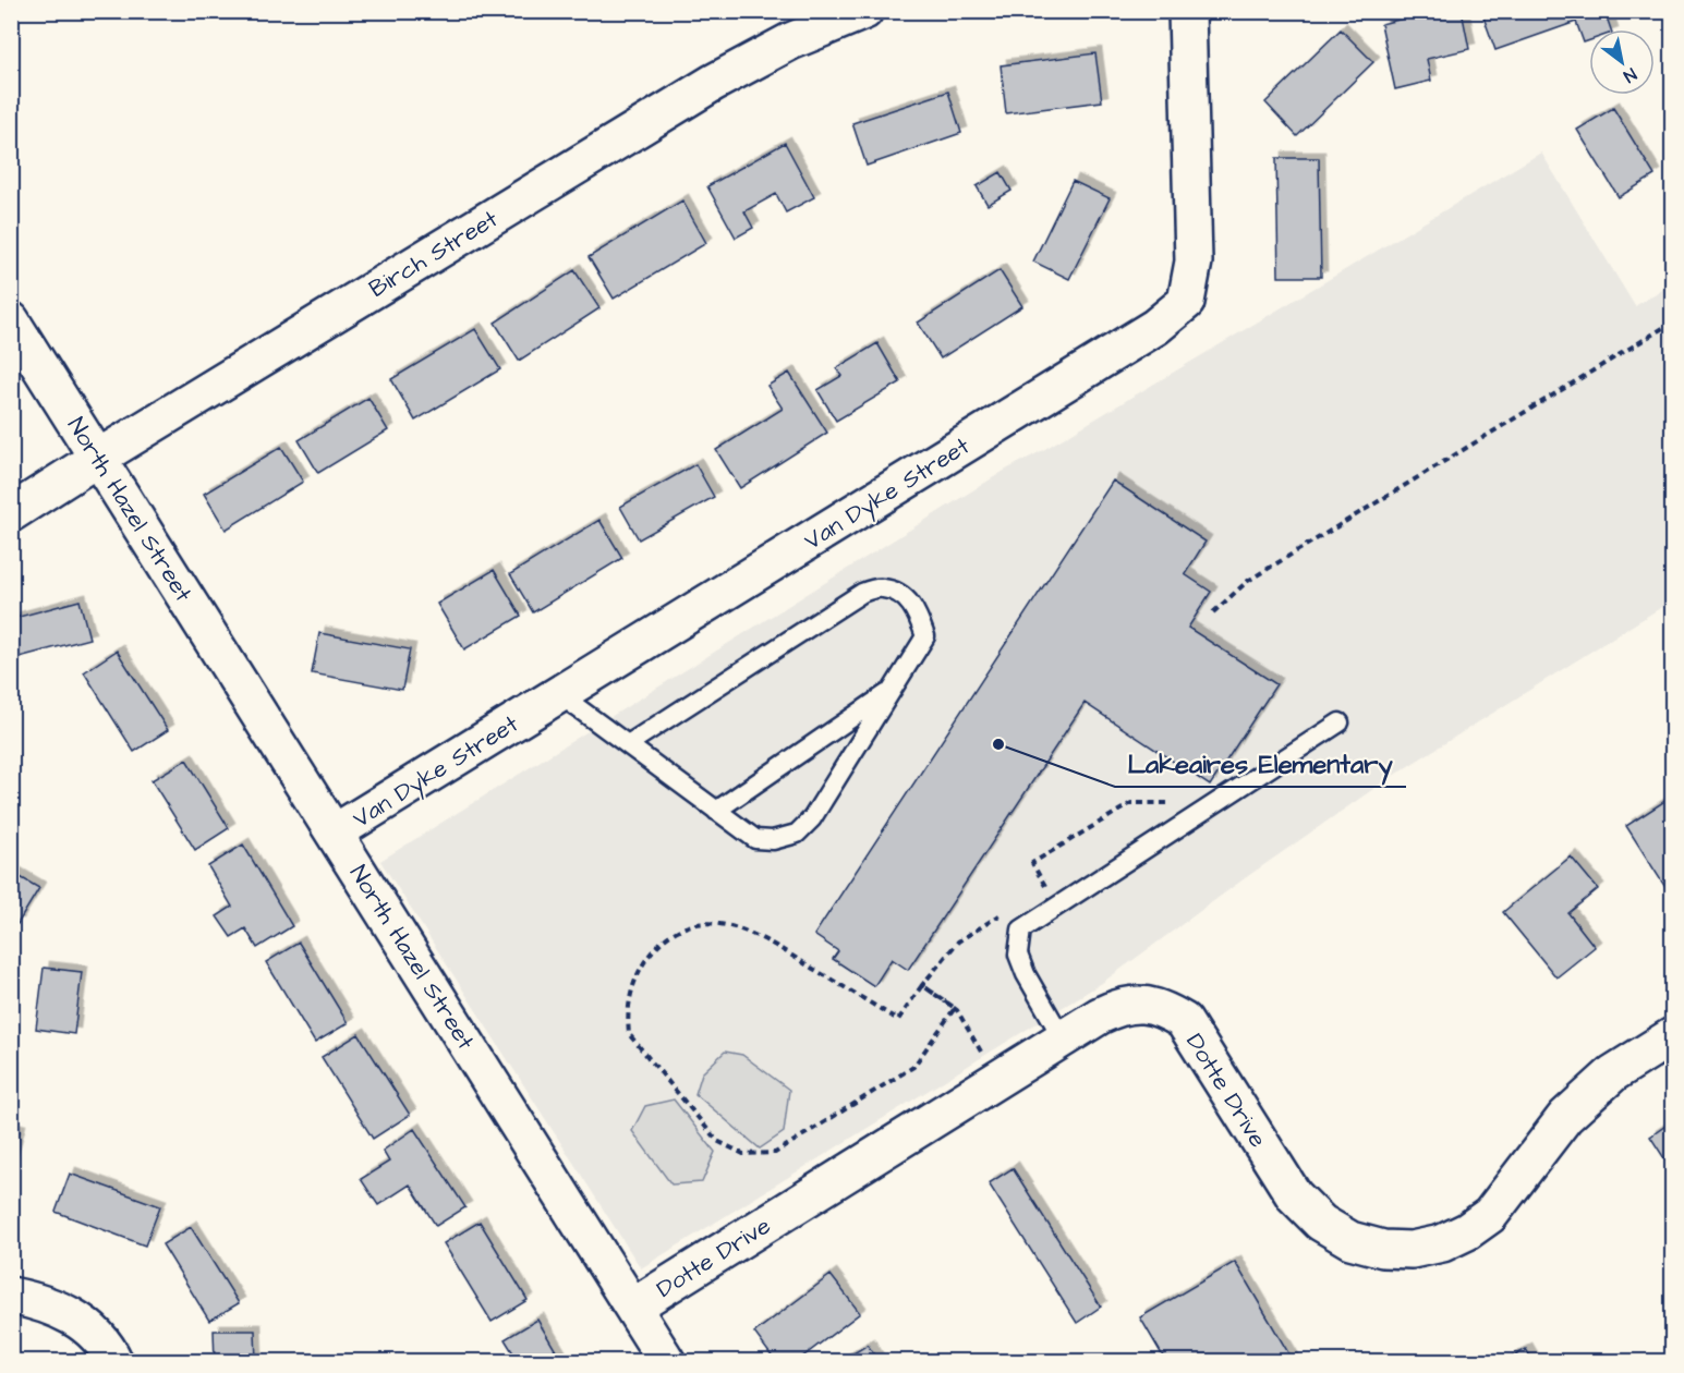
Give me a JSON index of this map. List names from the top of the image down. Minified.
{"streets":{"street":["Birch Street","Van Dyke Street","North Hazel Street","Dotte Drive"]},"crossings":[["Birch Street","North Hazel Street"],["Van Dyke Street","North Hazel Street"],["North Hazel Street","Dotte Drive"]],"places":["Lakeaires Elementary"],"north":"bottom right"}
